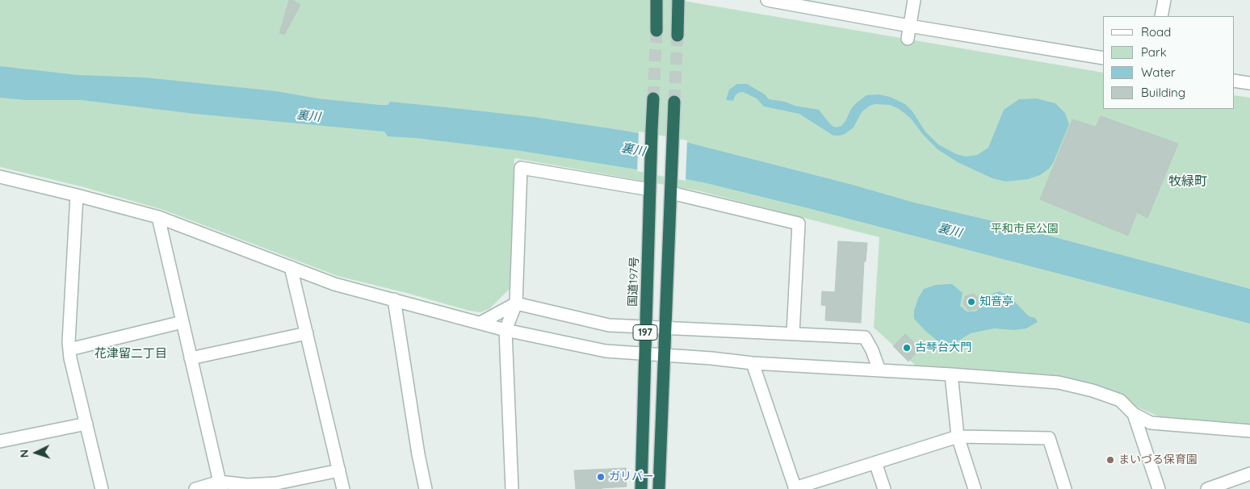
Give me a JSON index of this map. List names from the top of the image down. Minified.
{"streets":{"highway":["国道197号","197"]},"districts":["牧緑町","花津留二丁目"],"water":["裏川"],"parks":["平和市民公園"],"places":["知音亭","古琴台大門","まいづる保育園","ガリバー"],"legend":["Road","Park","Water","Building"],"north":"left"}
